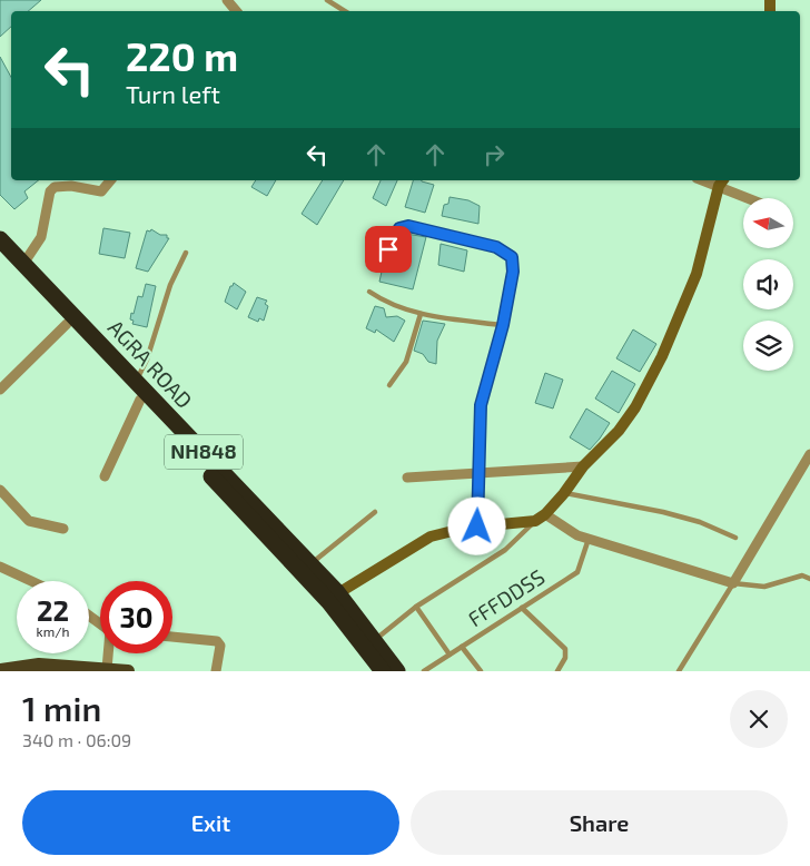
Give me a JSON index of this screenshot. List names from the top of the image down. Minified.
{"streets":{"highway":["AGRA ROAD","NH848"],"lane":["FFFDDSS"]},"north":"left","page":{"turn":["220 m","Turn left"],"speed":"22 km/h","limit":"30","heading":["1 min","340 m · 06:09"],"buttons":["Exit","Share"]}}
